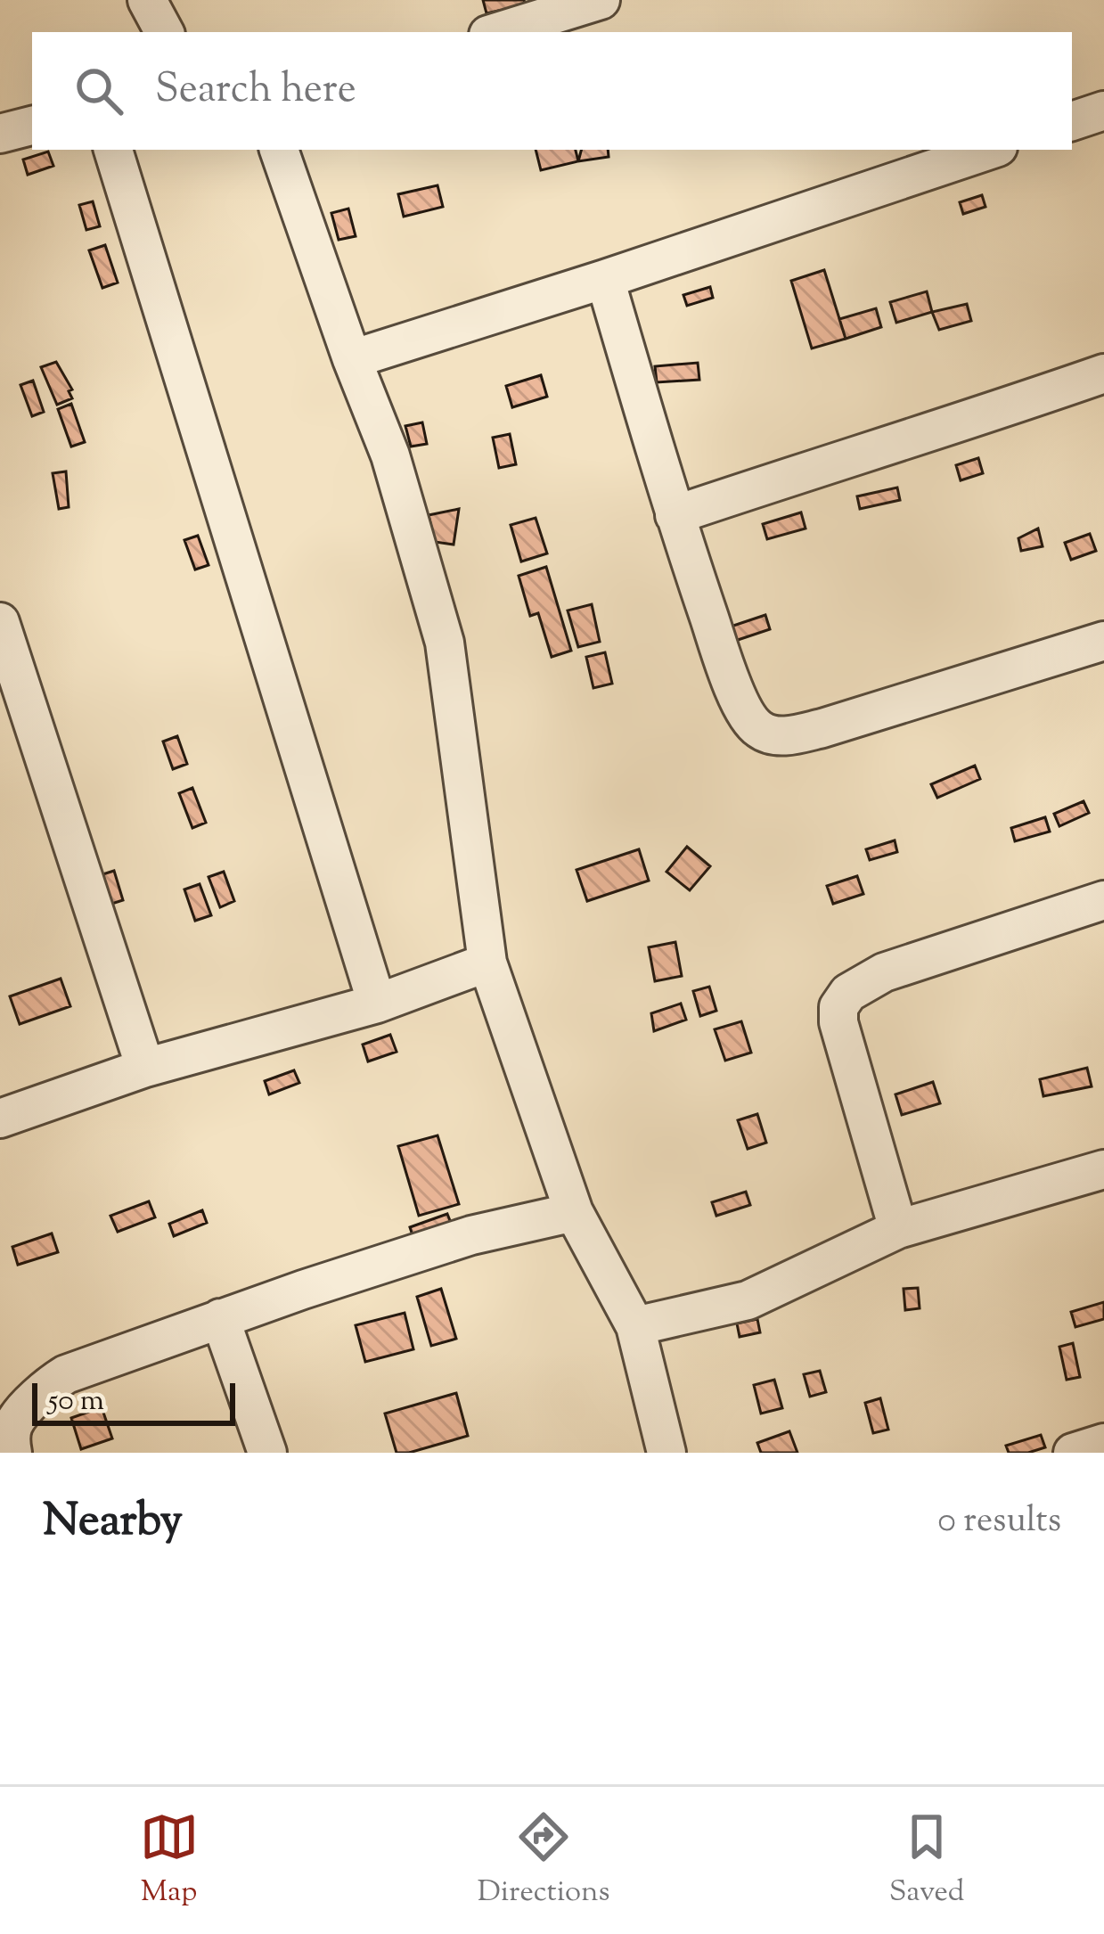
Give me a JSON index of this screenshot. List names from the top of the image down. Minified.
{"scale_bar":"50 m","page":{"search":"Search here","scale":"50 m","heading":["Nearby","0 results"],"nav":["Map","Directions","Saved"]}}
